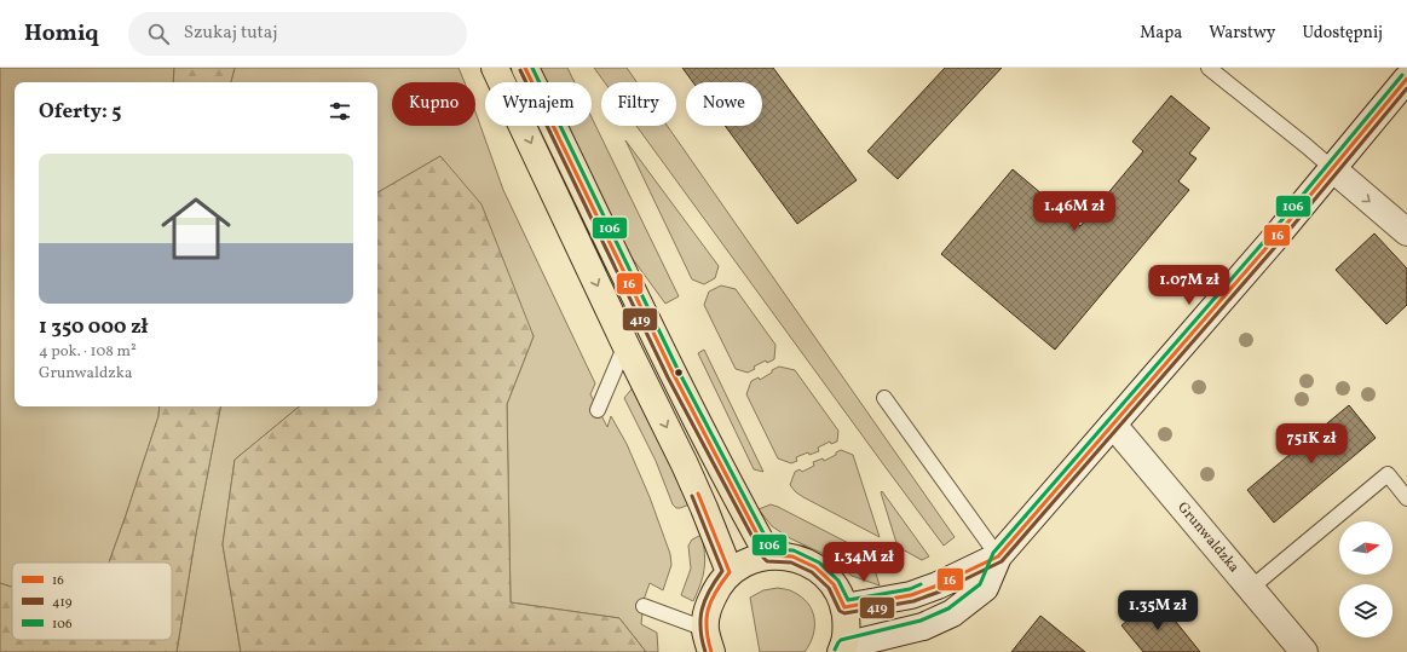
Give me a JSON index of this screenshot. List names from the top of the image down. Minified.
{"streets":{"main road":["Grunwaldzka"]},"lines":["transit line 16","transit line 106","transit line 419"],"legend":["16","419","106"],"north":"right","page":{"header":"Homiq","search":"Szukaj tutaj","nav":["Mapa","Warstwy","Udostępnij"],"chip":["Kupno","Wynajem","Filtry","Nowe"],"heading":"Oferty: 5","list":[{"name":"1 350 000 zł","note":"4 pok. · 108 m² · Grunwaldzka"}],"price":["1.46M zł","1.07M zł","751K zł","1.34M zł","1.35M zł"]}}
